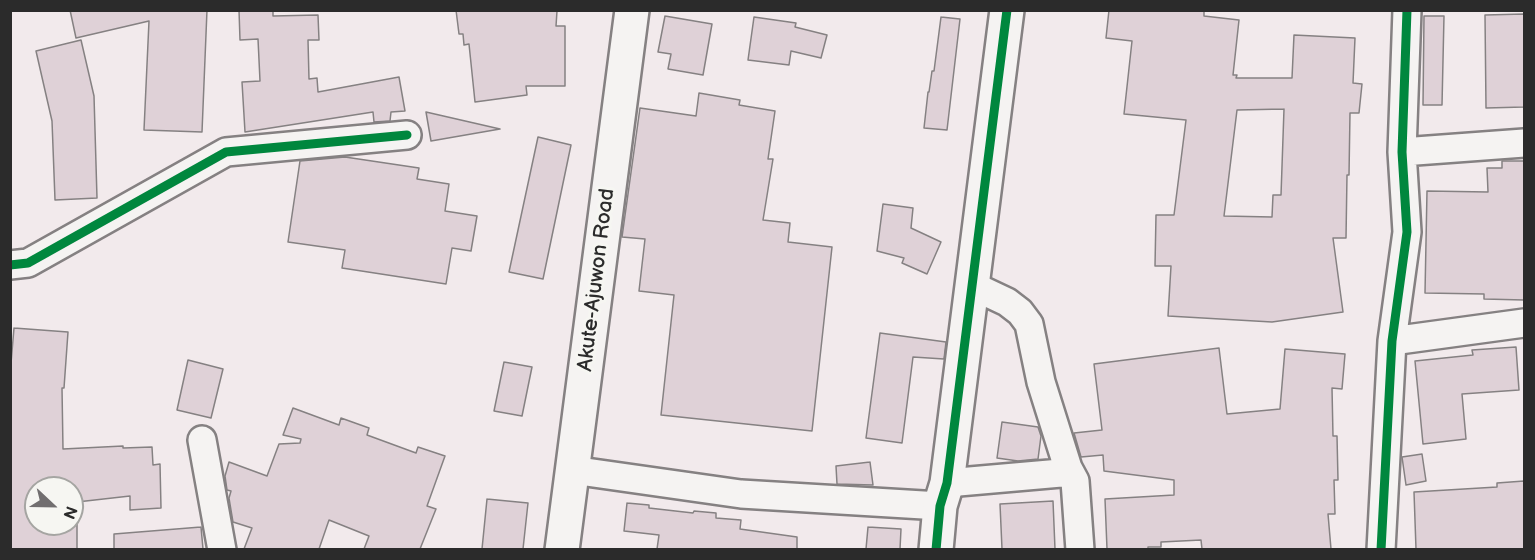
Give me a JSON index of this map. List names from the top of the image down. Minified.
{"streets":{"main road":["Akute-Ajuwon Road"]},"north":"right"}
